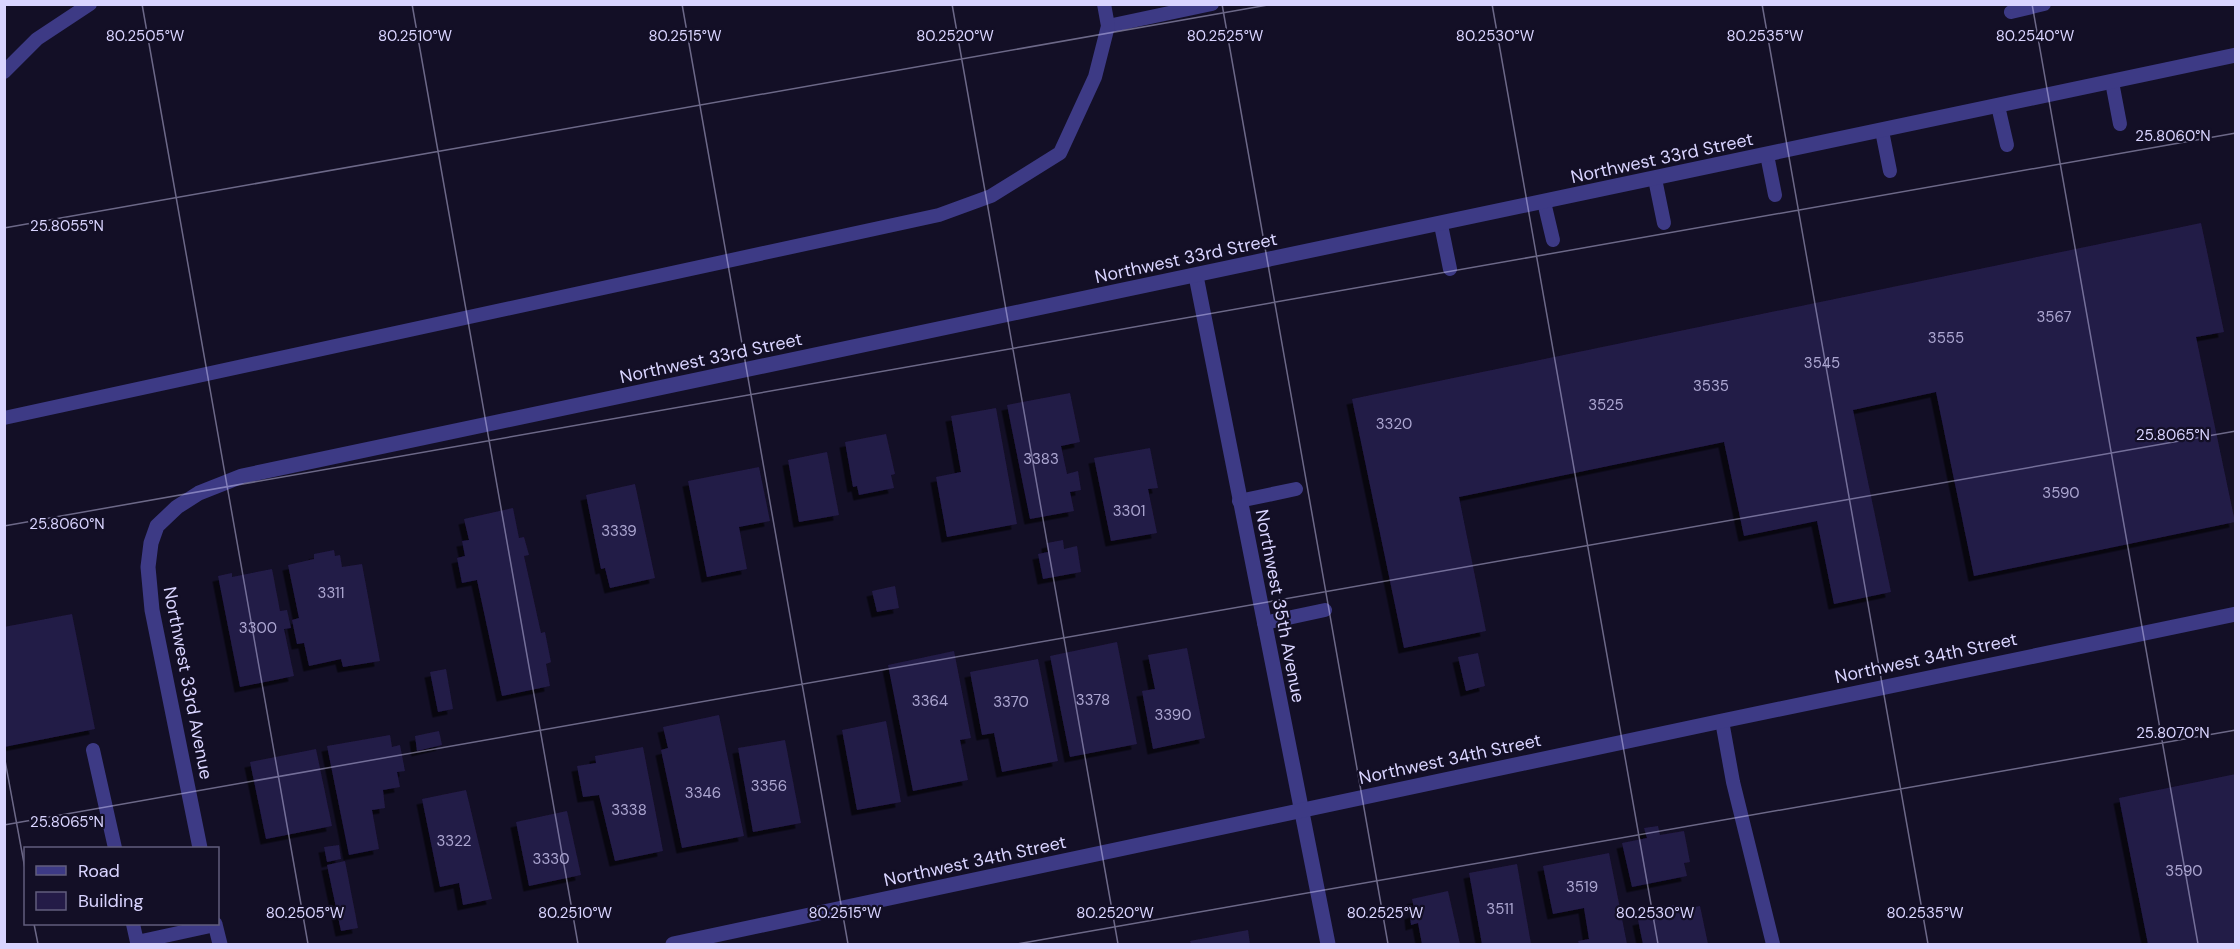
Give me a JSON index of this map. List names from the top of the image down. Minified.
{"streets":{"street":["Northwest 33rd Street","Northwest 35th Avenue","Northwest 34th Street","Northwest 33rd Avenue"]},"crossings":[["Northwest 33rd Street","Northwest 35th Avenue"],["Northwest 33rd Street","Northwest 33rd Avenue"],["Northwest 35th Avenue","Northwest 34th Street"]],"house_numbers":["3567","3555","3545","3535","3525","3320","3383","3590","3301","3339","3311","3300","3378","3364","3370","3390","3356","3346","3338","3322","3330","3590","3519","3511"],"legend":["Road","Building"],"coordinates":["80.2505°W","80.2510°W","80.2515°W","80.2520°W","80.2525°W","80.2530°W","80.2535°W","80.2540°W","25.8060°N","25.8055°N","25.8065°N","25.8070°N"]}
